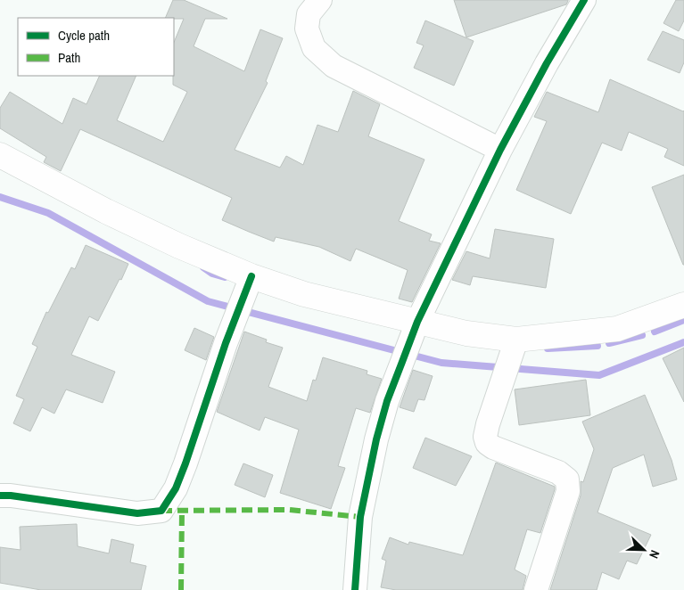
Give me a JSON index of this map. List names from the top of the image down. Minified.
{"legend":["Cycle path","Path"],"north":"bottom right"}
